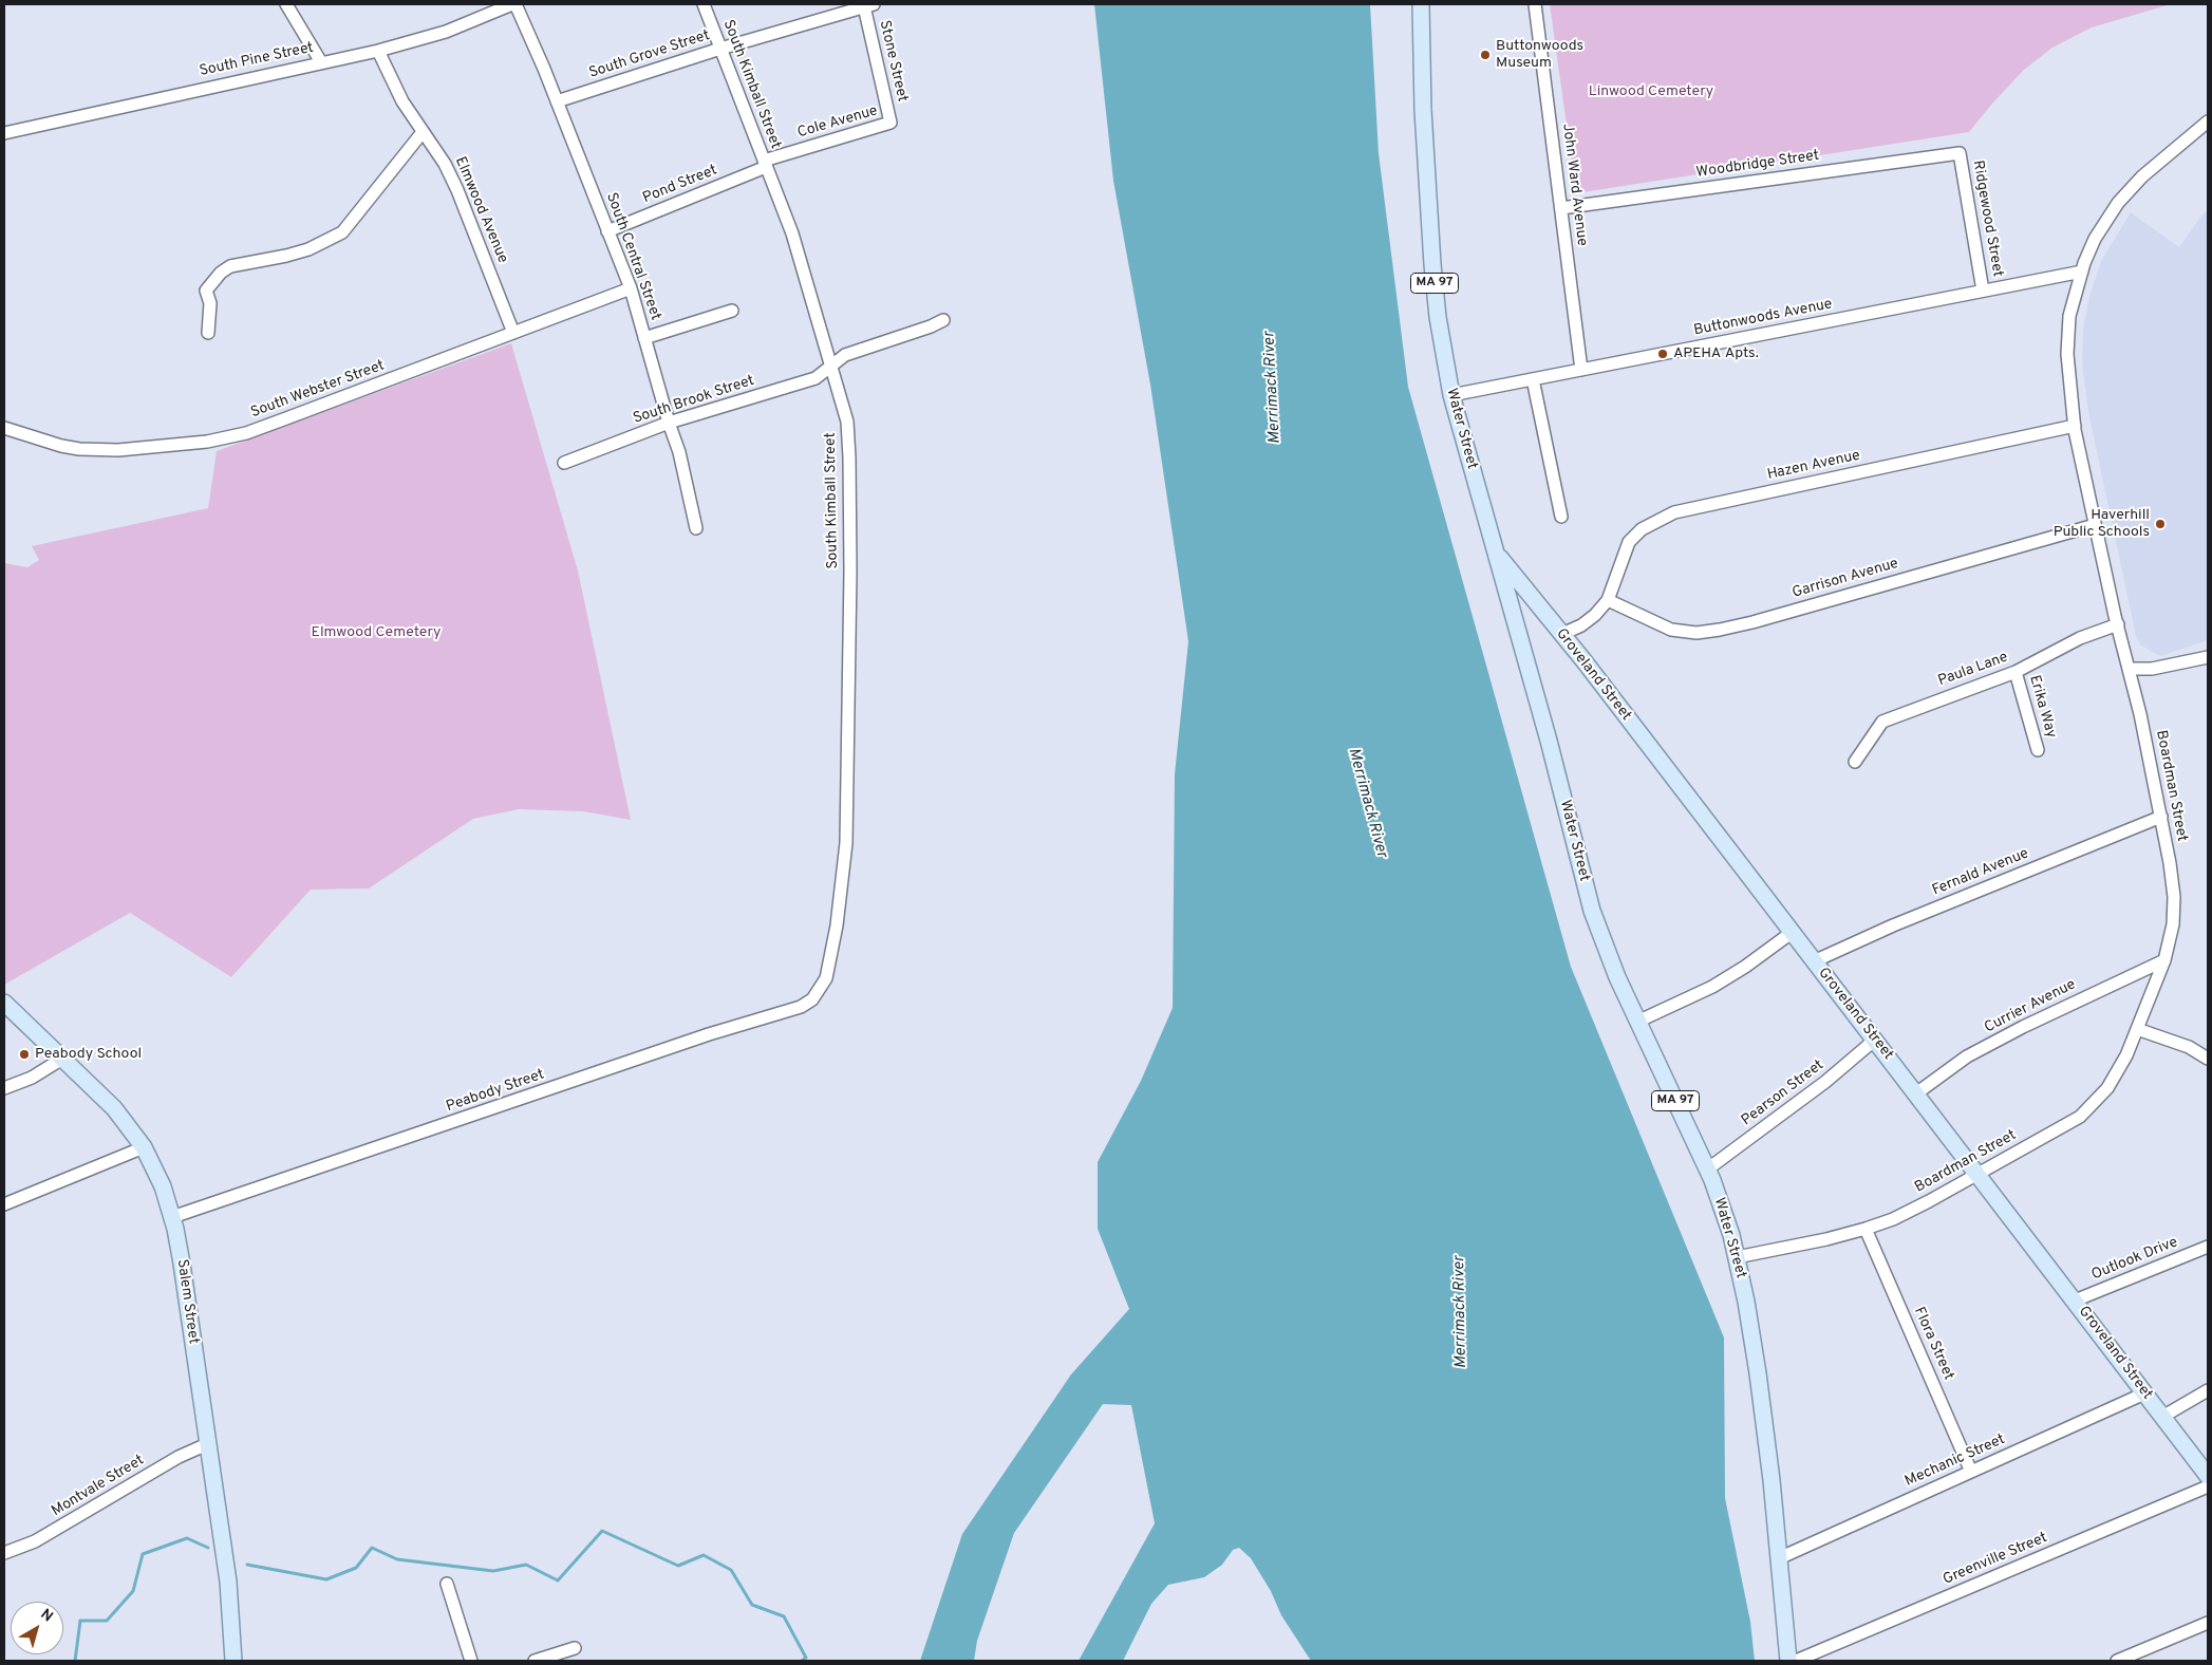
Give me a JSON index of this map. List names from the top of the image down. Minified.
{"streets":{"main road":["MA 97","Water Street","Groveland Street","Salem Street"],"street":["South Grove Street","South Pine Street","Stone Street","South Kimball Street","Cole Avenue","Woodbridge Street","Pond Street","John Ward Avenue","Elmwood Avenue","Ridgewood Street","South Central Street","Buttonwoods Avenue","South Webster Street","South Brook Street","Hazen Avenue","Garrison Avenue","Paula Lane","Erika Way","Boardman Street","Fernald Avenue","Currier Avenue","Peabody Street","Pearson Street","Outlook Drive","Flora Street","Mechanic Street","Montvale Street","Greenville Street"]},"crossings":[["South Grove Street","Stone Street"],["South Grove Street","South Kimball Street"],["South Grove Street","South Central Street"],["South Pine Street","Elmwood Avenue"],["South Pine Street","South Central Street"],["Stone Street","Cole Avenue"],["South Kimball Street","Cole Avenue"],["South Kimball Street","Pond Street"],["South Kimball Street","South Brook Street"],["South Kimball Street","Peabody Street"],["Cole Avenue","Pond Street"],["Woodbridge Street","John Ward Avenue"],["Woodbridge Street","Ridgewood Street"],["Pond Street","South Central Street"],["John Ward Avenue","Buttonwoods Avenue"],["Elmwood Avenue","South Webster Street"],["Ridgewood Street","Buttonwoods Avenue"],["South Central Street","South Webster Street"],["South Central Street","South Brook Street"],["Buttonwoods Avenue","Water Street"],["Buttonwoods Avenue","Boardman Street"],["Water Street","Groveland Street"],["Water Street","Boardman Street"],["Water Street","Pearson Street"],["Water Street","Mechanic Street"],["Hazen Avenue","Garrison Avenue"],["Hazen Avenue","Boardman Street"],["Garrison Avenue","Boardman Street"],["Paula Lane","Erika Way"],["Paula Lane","Boardman Street"],["Groveland Street","Boardman Street"],["Groveland Street","Fernald Avenue"],["Groveland Street","Currier Avenue"],["Groveland Street","Pearson Street"],["Groveland Street","Outlook Drive"],["Groveland Street","Mechanic Street"],["Boardman Street","Fernald Avenue"],["Boardman Street","Currier Avenue"],["Boardman Street","Flora Street"],["Peabody Street","Salem Street"],["Salem Street","Montvale Street"],["Flora Street","Mechanic Street"]],"water":["Merrimack River"],"parks":["Linwood Cemetery","Elmwood Cemetery"],"places":["Buttonwoods Museum","APEHA Apts.","Haverhill Public Schools","Peabody School"],"north":"top right"}
